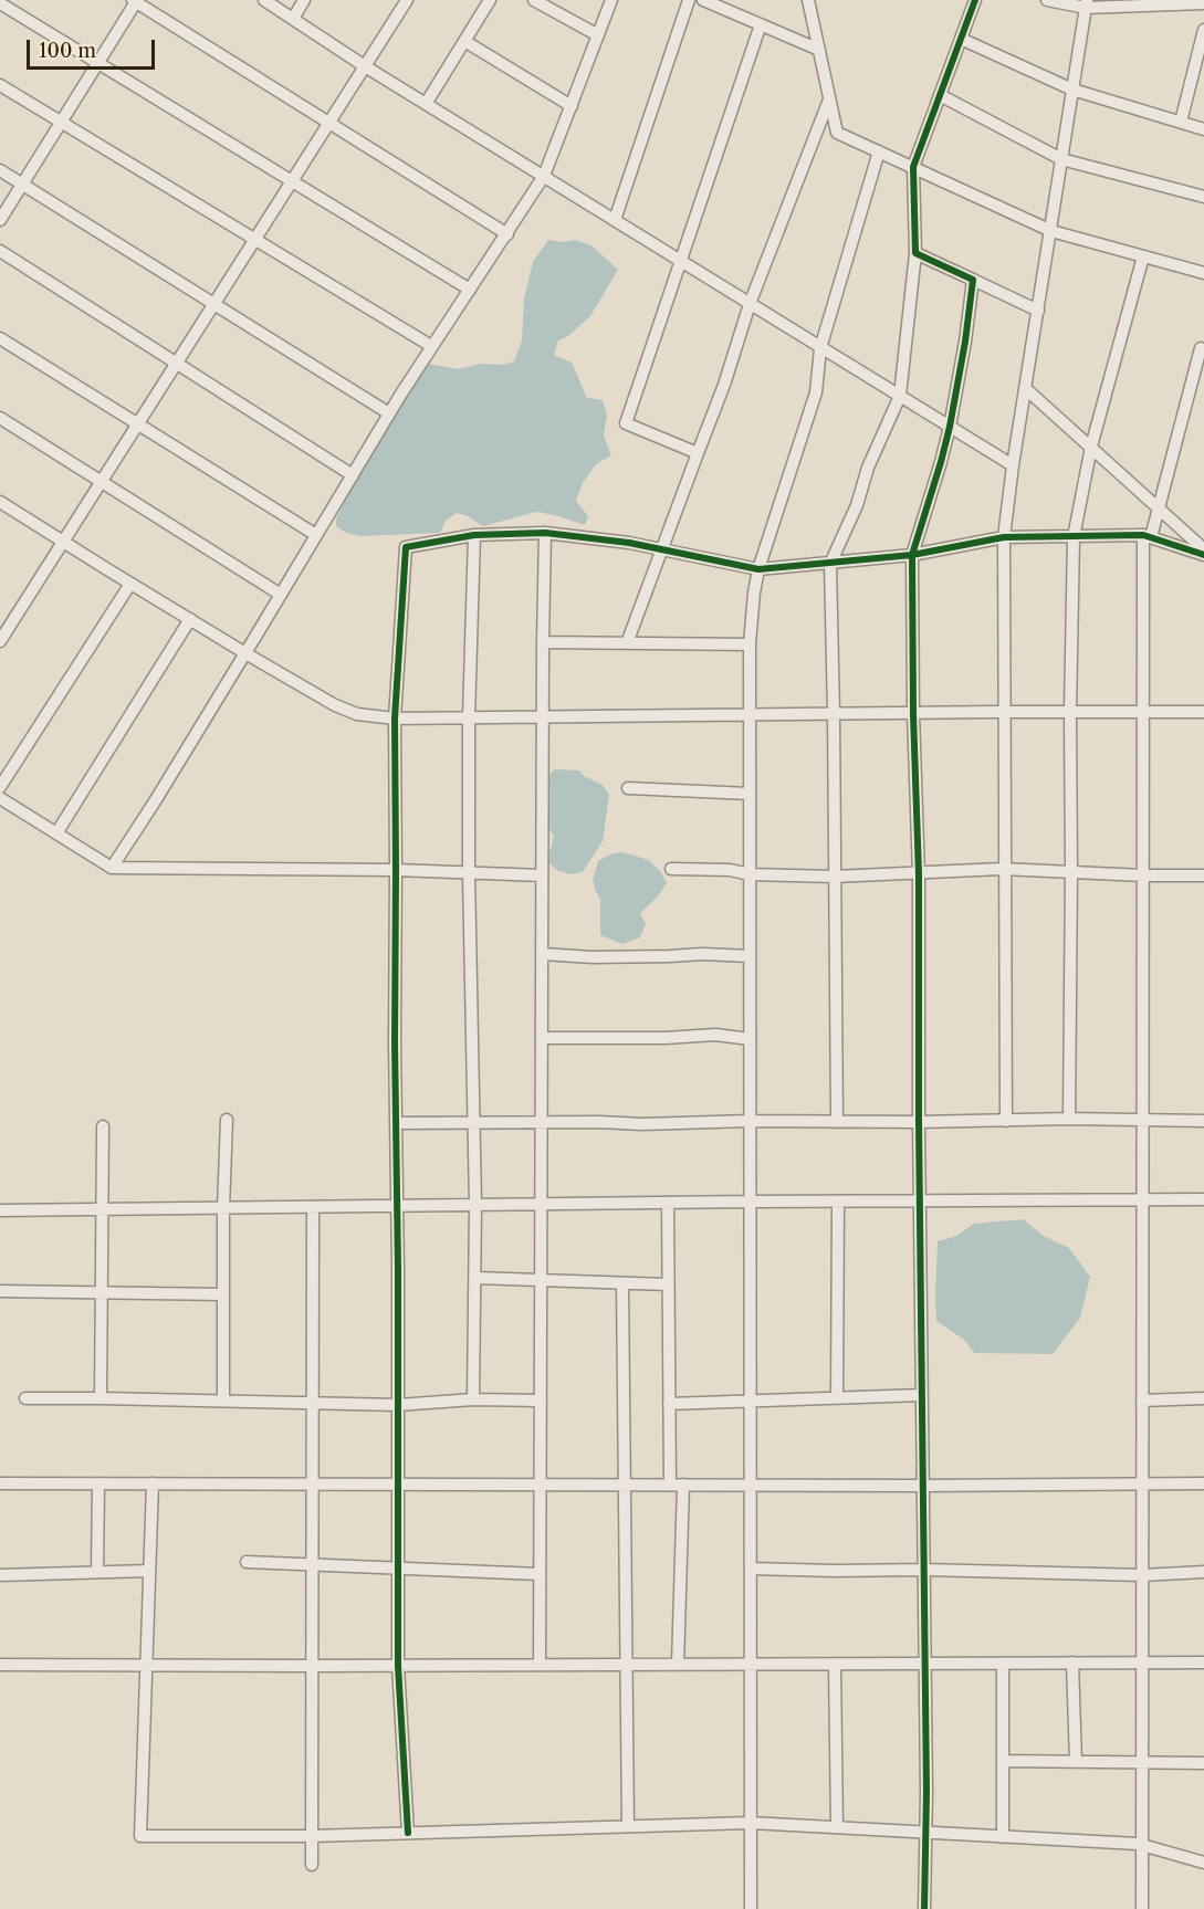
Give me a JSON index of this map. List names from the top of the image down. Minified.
{"scale_bar":"100 m"}
